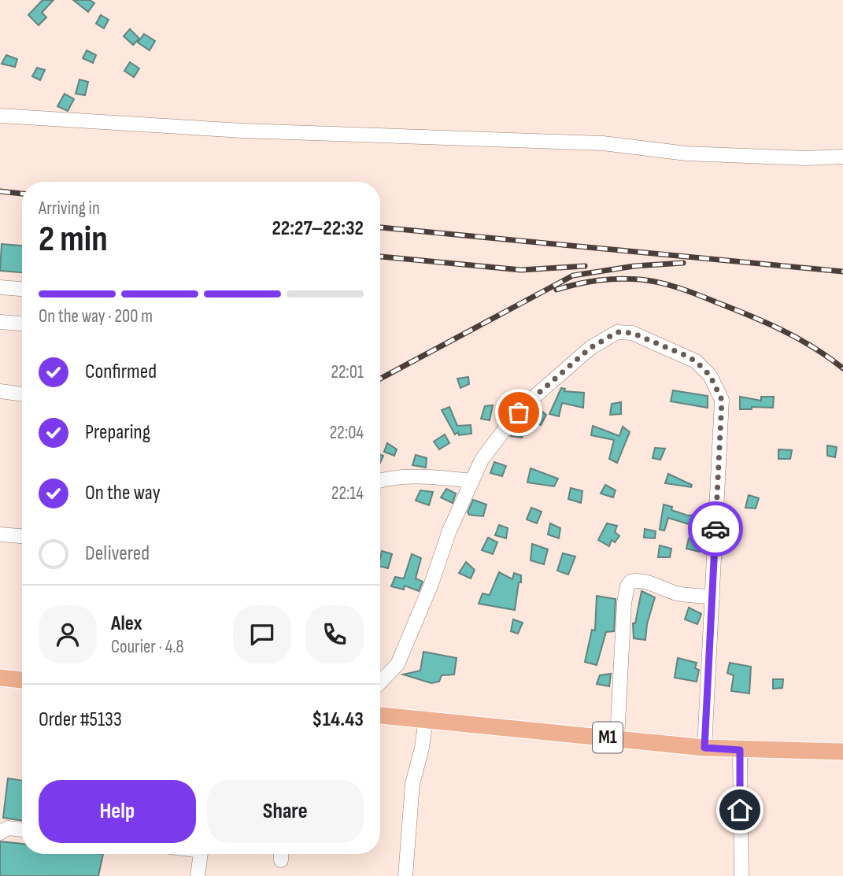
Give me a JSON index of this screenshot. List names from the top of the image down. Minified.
{"streets":{"main road":["M1"]},"page":{"heading":["2 min","Arriving in","22:27–22:32"],"panel":["Alex","Courier · 4.8","Order #5133","$14.43"],"bar":"On the way · 200 m","list":[["Confirmed","22:01"],["Preparing","22:04"],["On the way","22:14"],"Delivered"],"buttons":["Help","Share"]}}
